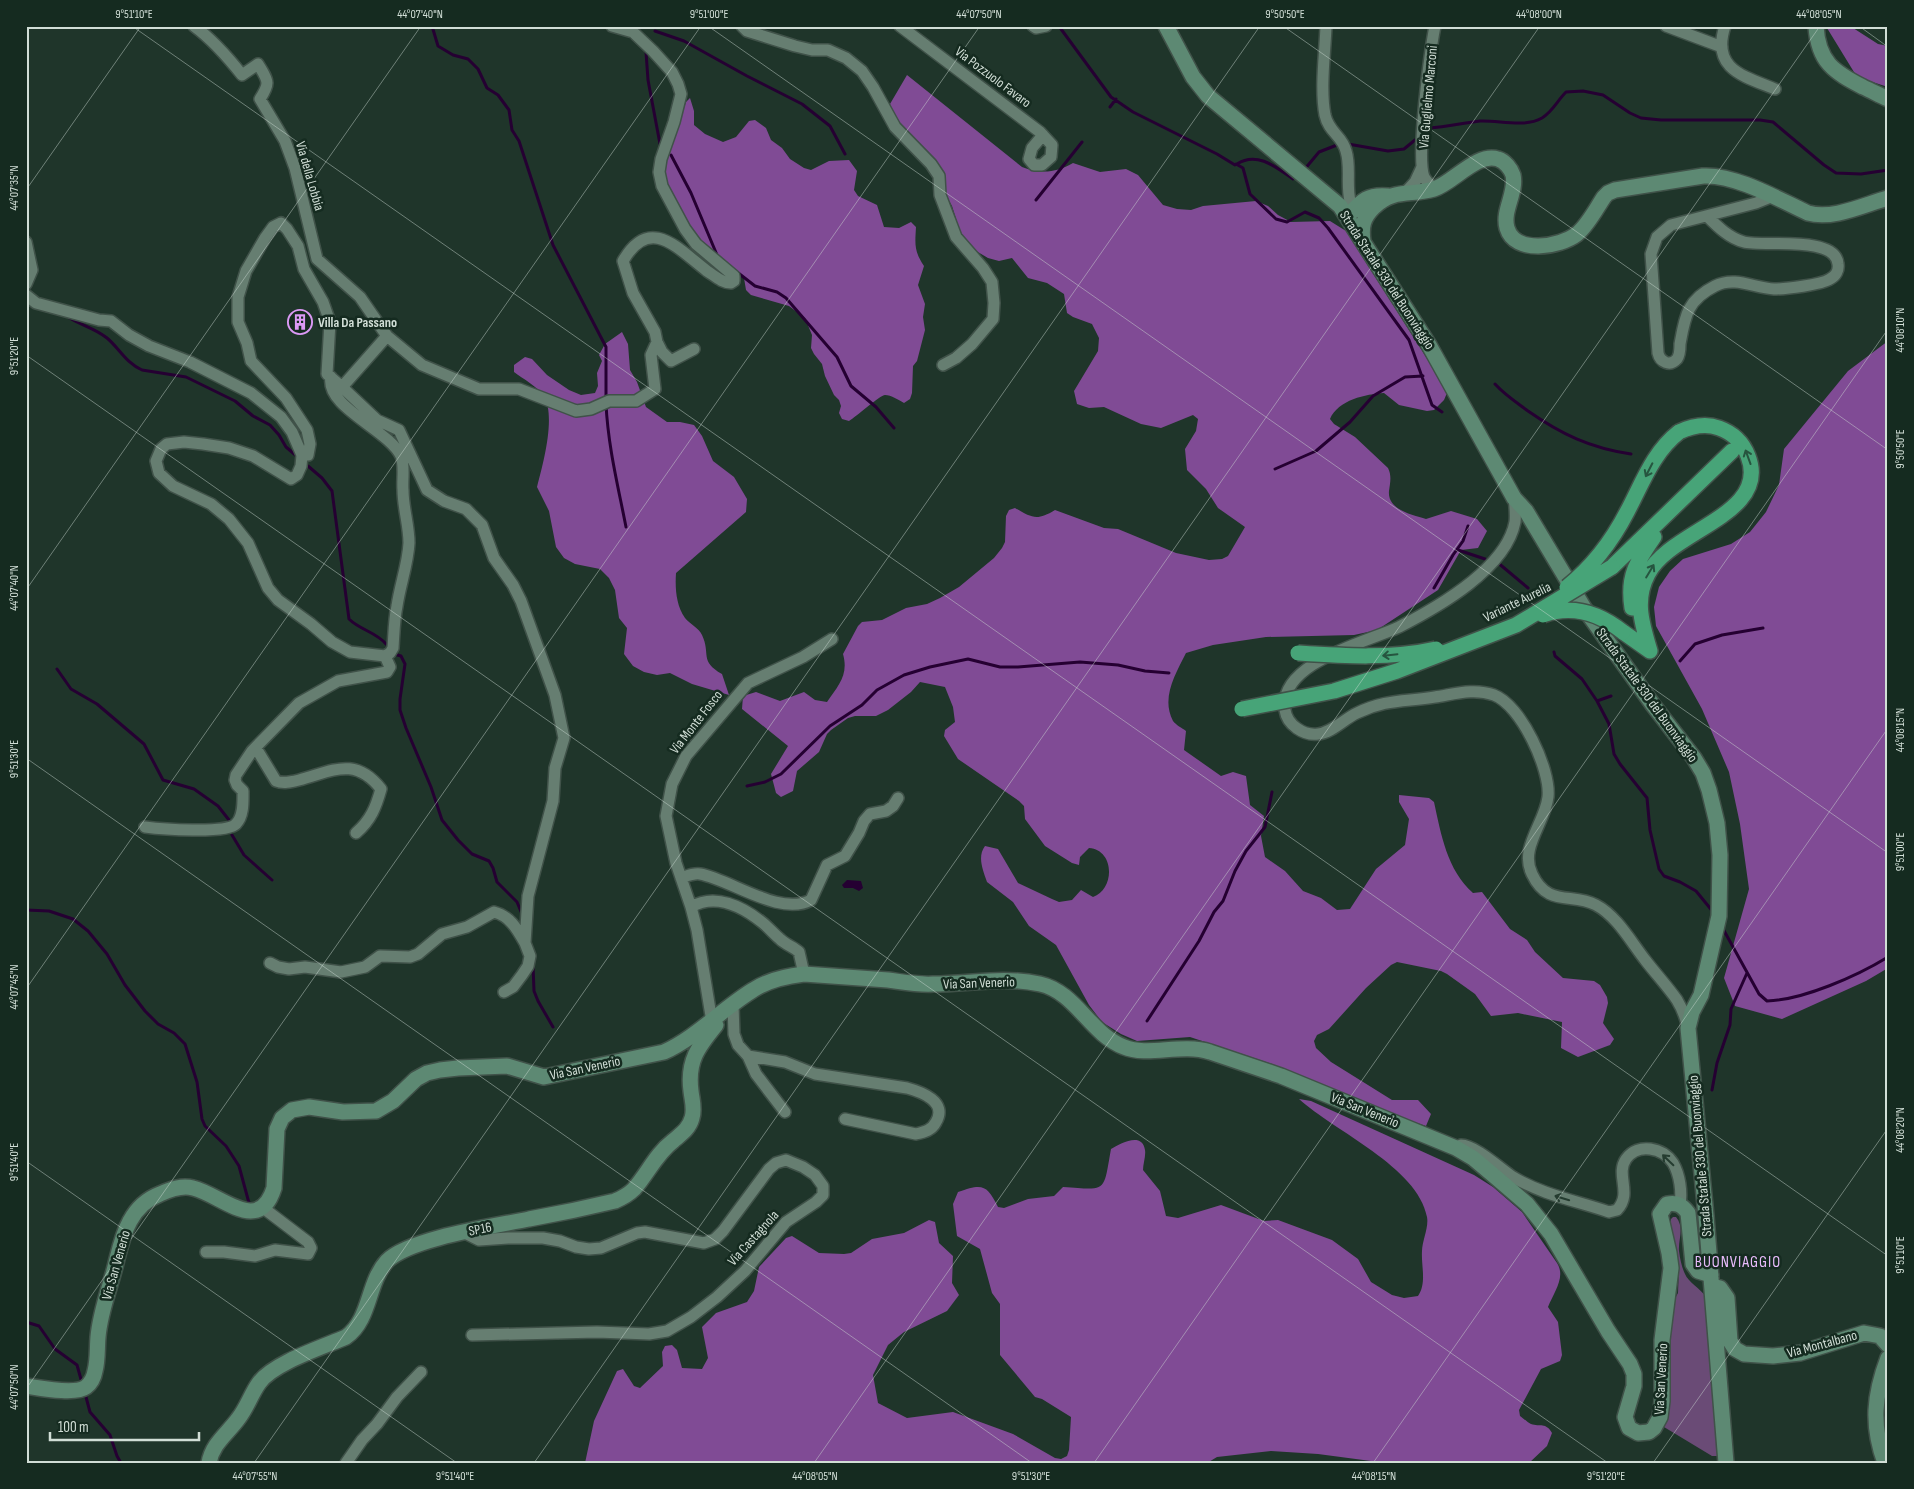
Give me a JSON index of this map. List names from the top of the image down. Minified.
{"streets":{"highway":["Variante Aurelia"],"street":["Via Pozzuolo Favaro","Via Guglielmo Marconi","Via della Lobbia","Strada Statale 330 del Buonviaggio","Via Monte Fosco","Via San Venerio","SP16","Via Castagnola","Via Montalbano"]},"crossings":[["Strada Statale 330 del Buonviaggio","Via Montalbano"],["Via Monte Fosco","Via San Venerio"],["Via San Venerio","SP16"],["SP16","Via Castagnola"]],"districts":["BUONVIAGGIO"],"places":{"building":["Villa Da Passano"]},"scale_bar":"100 m","coordinates":["9°51'10\"E","44°07'40\"N","9°51'00\"E","44°07'50\"N","9°50'50\"E","44°08'00\"N","44°08'05\"N","44°07'35\"N","44°08'10\"N","9°51'20\"E","44°08'15\"N","9°51'30\"E","44°07'45\"N","44°08'20\"N","9°51'40\"E","44°07'55\"N"]}
